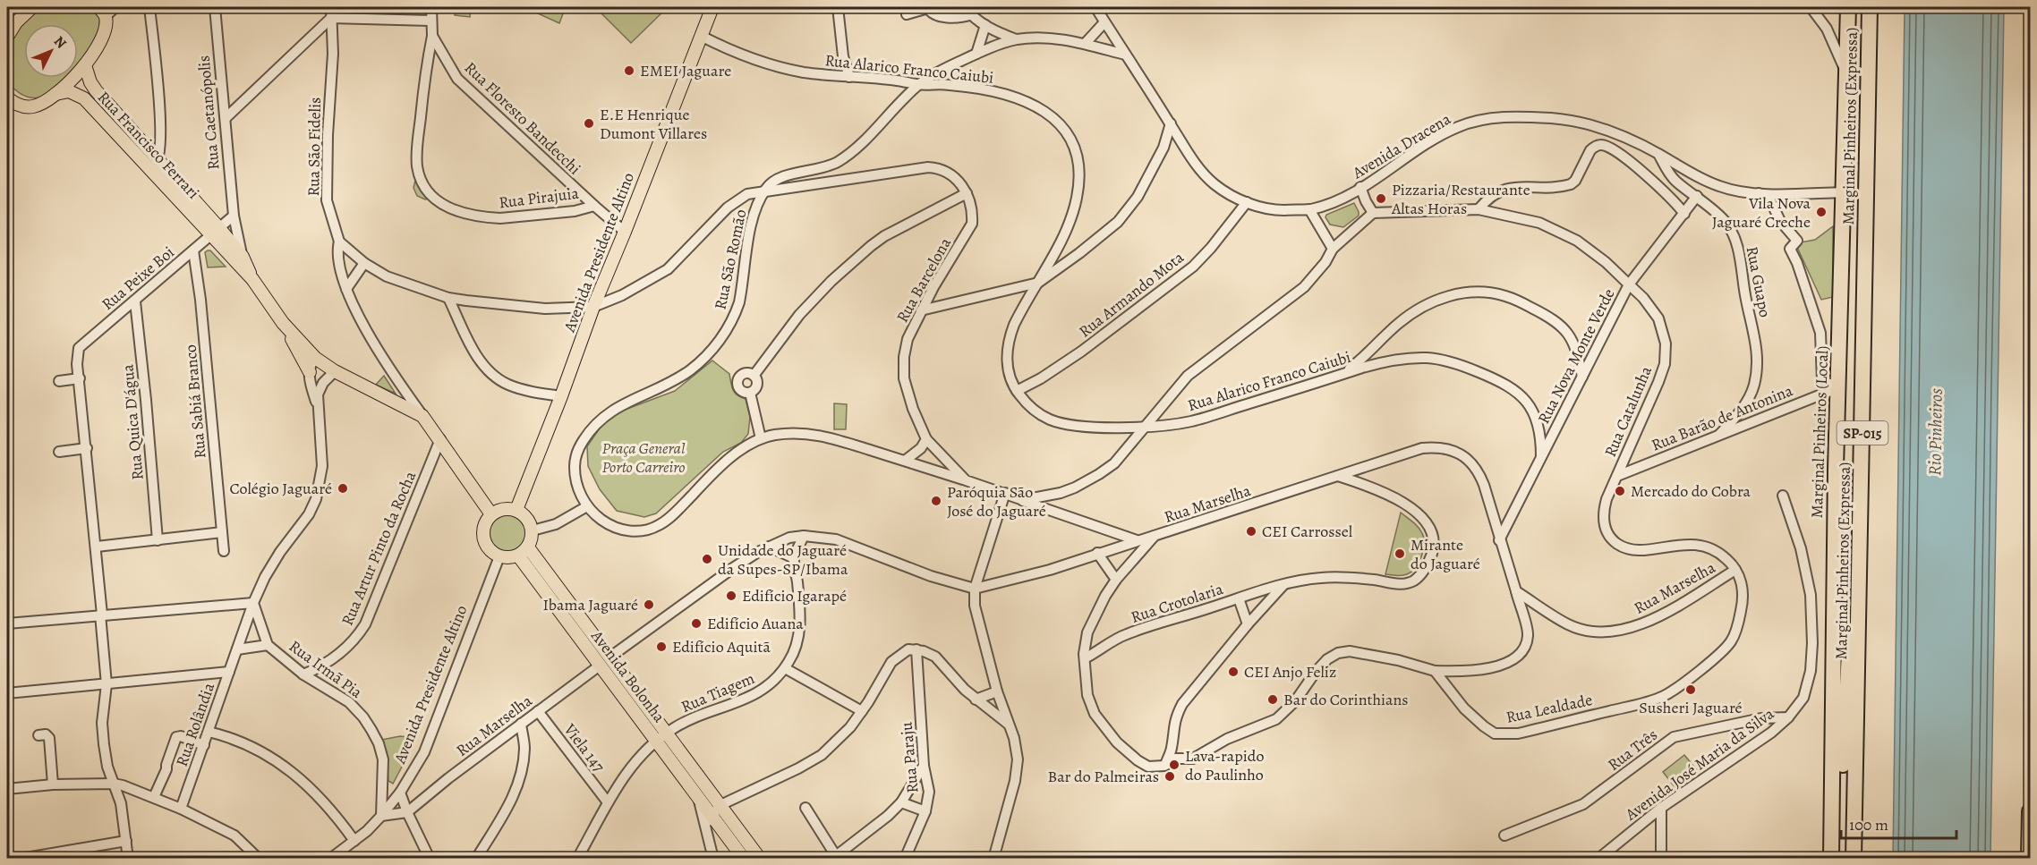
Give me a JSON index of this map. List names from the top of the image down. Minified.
{"streets":{"highway":["Marginal Pinheiros (Expressa)","Marginal Pinheiros (Local)","SP-015"],"main road":["Rua Caetanópolis","Rua Francisco Ferrari","Avenida Presidente Altino","Avenida Bolonha"],"street":["Rua Alarico Franco Caiubi","Rua Floresto Bandecchi","Avenida Dracena","Rua São Fidelis","Rua Pirajuia","Rua São Romão","Rua Peixe Boi","Rua Barcelona","Rua Guapo","Rua Armando Mota","Rua Nova Monte Verde","Rua Sabiá Branco","Rua Catalunha","Rua Barão de Antonina","Rua Quica D'água","Rua Marselha","Rua Artur Pinto da Rocha","Rua Crotolaria","Rua Irmã Pia","Rua Tiagem","Rua Lealdade","Rua Rolândia","Viela 147","Rua Três","Rua Paraju","Avenida José Maria da Silva"]},"crossings":[["Rua Alarico Franco Caiubi","Avenida Presidente Altino"],["Rua Alarico Franco Caiubi","Rua Armando Mota"],["Rua Alarico Franco Caiubi","Rua Nova Monte Verde"],["Rua Caetanópolis","Rua Francisco Ferrari"],["Rua Caetanópolis","Rua São Fidelis"],["Rua Caetanópolis","Rua Peixe Boi"],["Rua Floresto Bandecchi","Rua Pirajuia"],["Rua Floresto Bandecchi","Avenida Presidente Altino"],["Rua Francisco Ferrari","Rua Peixe Boi"],["Avenida Dracena","Rua Guapo"],["Avenida Dracena","Rua Armando Mota"],["Avenida Dracena","Marginal Pinheiros (Local)"],["Avenida Presidente Altino","Rua Barcelona"],["Avenida Presidente Altino","Rua Irmã Pia"],["Avenida Presidente Altino","Avenida Bolonha"],["Rua São Romão","Rua Barcelona"],["Rua Peixe Boi","Rua Sabiá Branco"],["Rua Peixe Boi","Rua Quica D'água"],["Rua Barcelona","Rua Marselha"],["Rua Guapo","Rua Nova Monte Verde"],["Rua Guapo","Rua Barão de Antonina"],["Rua Nova Monte Verde","Rua Catalunha"],["Rua Nova Monte Verde","Rua Marselha"],["Rua Catalunha","Rua Barão de Antonina"],["Rua Catalunha","Rua Marselha"],["Rua Catalunha","Rua Lealdade"],["Rua Barão de Antonina","Marginal Pinheiros (Local)"],["Rua Marselha","Rua Crotolaria"],["Rua Marselha","Avenida Bolonha"],["Rua Marselha","Rua Lealdade"],["Rua Marselha","Viela 147"],["Rua Artur Pinto da Rocha","Rua Irmã Pia"],["Rua Irmã Pia","Rua Rolândia"],["Avenida Bolonha","Rua Tiagem"],["Rua Tiagem","Viela 147"],["Rua Três","Avenida José Maria da Silva"]],"water":["Rio Pinheiros"],"parks":["Praça General Porto Carreiro"],"places":["EMEI Jaguare","E.E Henrique Dumont Villares","Pizzaria/Restaurante Altas Horas","Vila Nova Jaguaré Creche","Colégio Jaguaré","Mercado do Cobra","Paróquia São José do Jaguaré","CEI Carrossel","Mirante do Jaguaré","Unidade do Jaguaré da Supes-SP/Ibama","Edifício Igarapé","Ibama Jaguaré","Edifício Auana","Edifício Aquitã","CEI Anjo Feliz","Susheri Jaguaré","Bar do Corinthians","Lava-rapido do Paulinho","Bar do Palmeiras"],"scale_bar":"100 m","north":"top right"}
